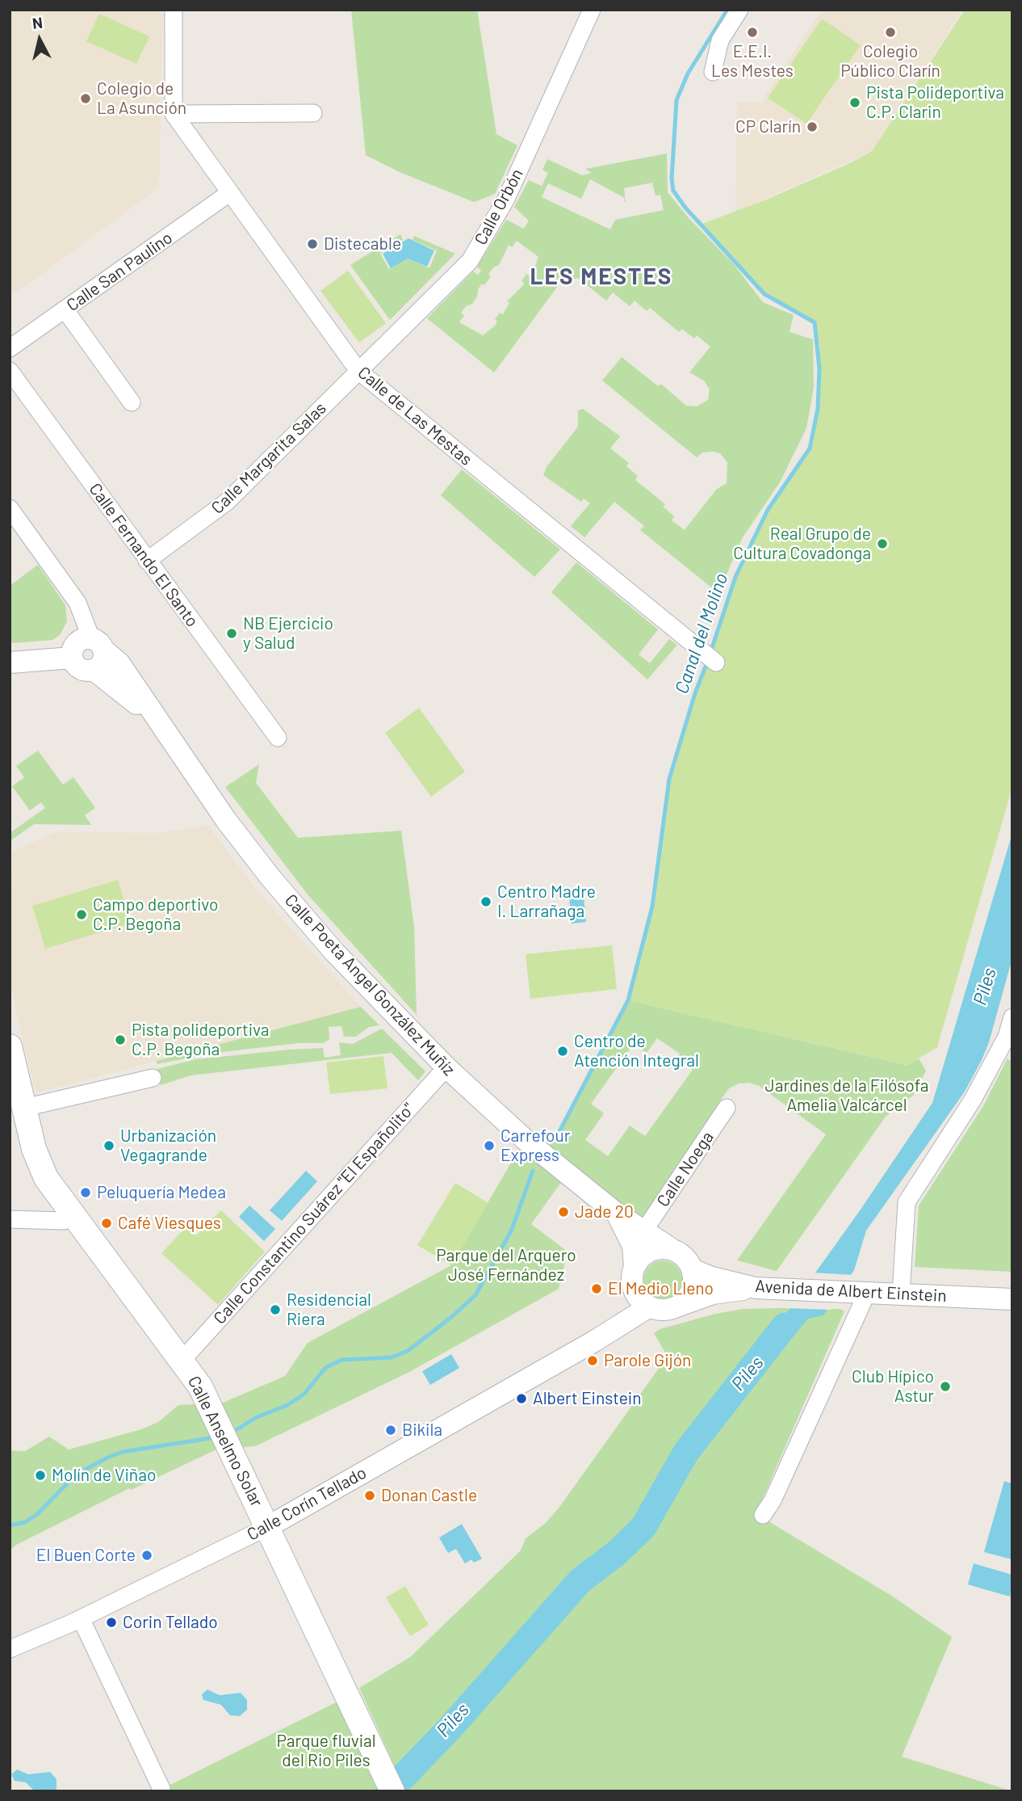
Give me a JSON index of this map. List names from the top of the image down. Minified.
{"streets":{"main road":["Calle Anselmo Solar"],"street":["Calle Orbón","Calle San Paulino","Calle de Las Mestas","Calle Margarita Salas","Calle Fernando El Santo","Calle Poeta Angel González Muñíz","Calle Noega","Calle Constantino Suárez \"El Españolito\"","Avenida de Albert Einstein","Calle Corín Tellado"]},"crossings":[["Calle Orbón","Calle de Las Mestas"],["Calle Orbón","Calle Margarita Salas"],["Calle San Paulino","Calle de Las Mestas"],["Calle de Las Mestas","Calle Margarita Salas"],["Calle Margarita Salas","Calle Fernando El Santo"],["Calle Poeta Angel González Muñíz","Calle Noega"],["Calle Poeta Angel González Muñíz","Calle Constantino Suárez \"El Españolito\""],["Calle Poeta Angel González Muñíz","Avenida de Albert Einstein"],["Calle Poeta Angel González Muñíz","Calle Corín Tellado"],["Calle Constantino Suárez \"El Españolito\"","Calle Anselmo Solar"],["Avenida de Albert Einstein","Calle Corín Tellado"],["Calle Anselmo Solar","Calle Corín Tellado"]],"districts":["LES MESTES"],"water":["Canal del Molino","Piles"],"parks":["Jardines de la Filósofa Amelia Valcárcel","Parque del Arquero José Fernández","Parque fluvial del Rio Piles"],"places":["E.E.I. Les Mestes","Colegio Público Clarín","Colegio de La Asunción","Pista Polideportiva C.P. Clarin","CP Clarín","Distecable","Real Grupo de Cultura Covadonga","NB Ejercicio y Salud","Centro Madre I. Larrañaga","Campo deportivo C.P. Begoña","Pista polideportiva C.P. Begoña","Centro de Atención Integral","Urbanización Vegagrande","Carrefour Express","Peluquería Medea","Jade 20","Café Viesques","El Medio Lleno","Residencial Riera","Parole Gijón","Club Hípico Astur","Albert Einstein","Bikila","Molín de Viñao","Donan Castle","El Buen Corte","Corin Tellado"],"north":"top"}
